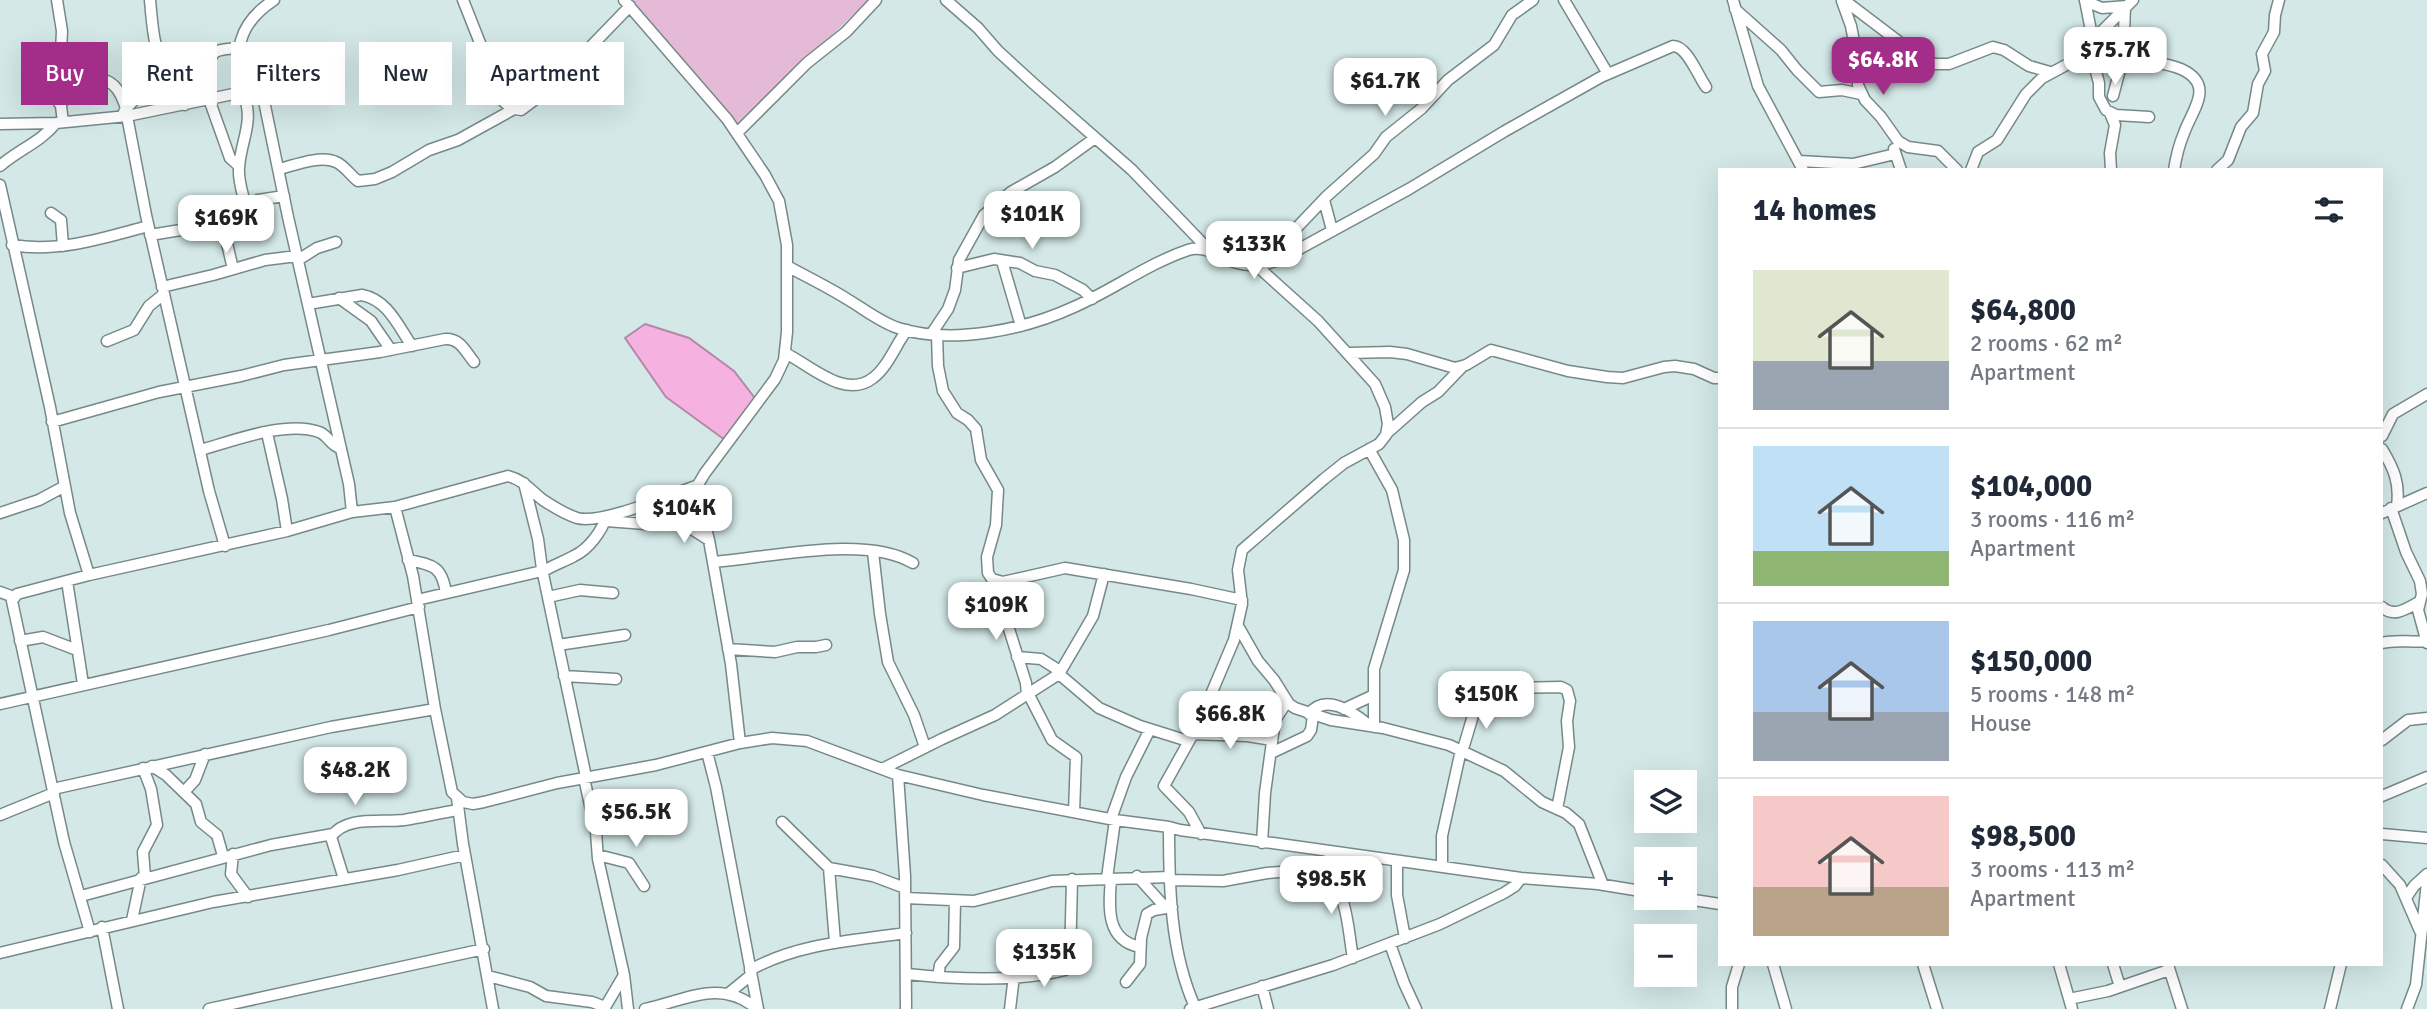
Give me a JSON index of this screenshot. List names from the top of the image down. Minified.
{"page":{"price":["$75.7K","$64.8K","$61.7K","$101K","$169K","$133K","$104K","$109K","$150K","$66.8K","$48.2K","$56.5K","$98.5K","$135K"],"chip":["Buy","Rent","Filters","New","Apartment"],"heading":"14 homes","list":[{"name":"$64,800","note":"2 rooms · 62 m² · Apartment"},{"name":"$104,000","note":"3 rooms · 116 m² · Apartment"},{"name":"$150,000","note":"5 rooms · 148 m² · House"},{"name":"$98,500","note":"3 rooms · 113 m² · Apartment"}],"map_buttons":["+","−"]}}
